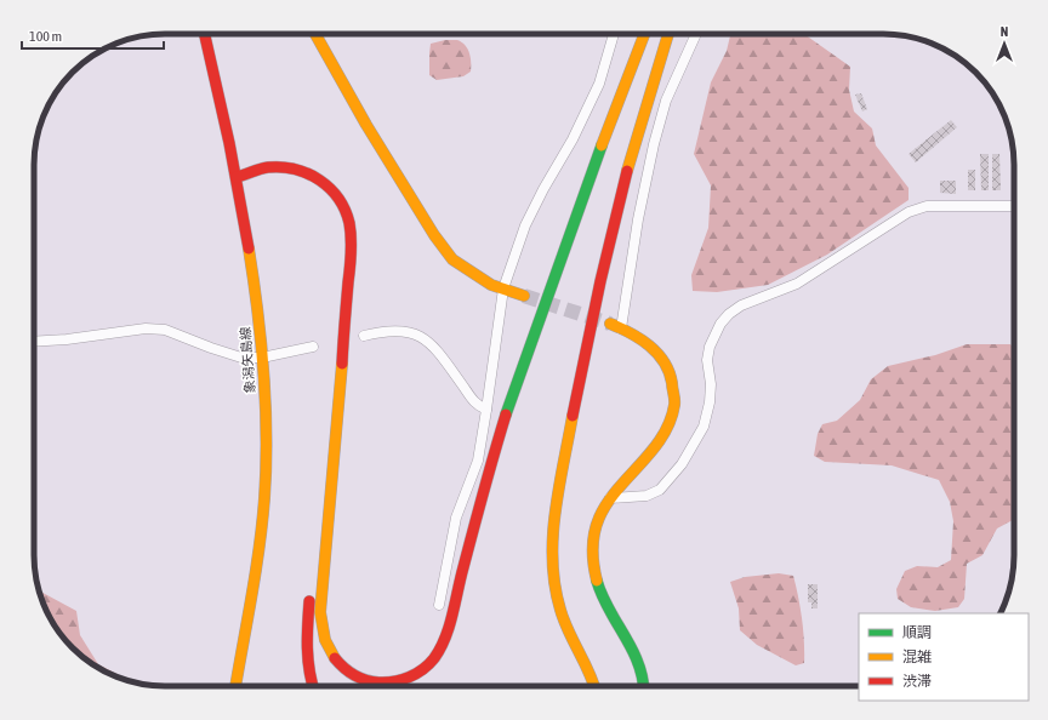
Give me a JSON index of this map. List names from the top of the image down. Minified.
{"streets":{"main road":["象潟矢島線"]},"legend":["順調","混雑","渋滞"],"scale_bar":"100 m","north":"top"}
